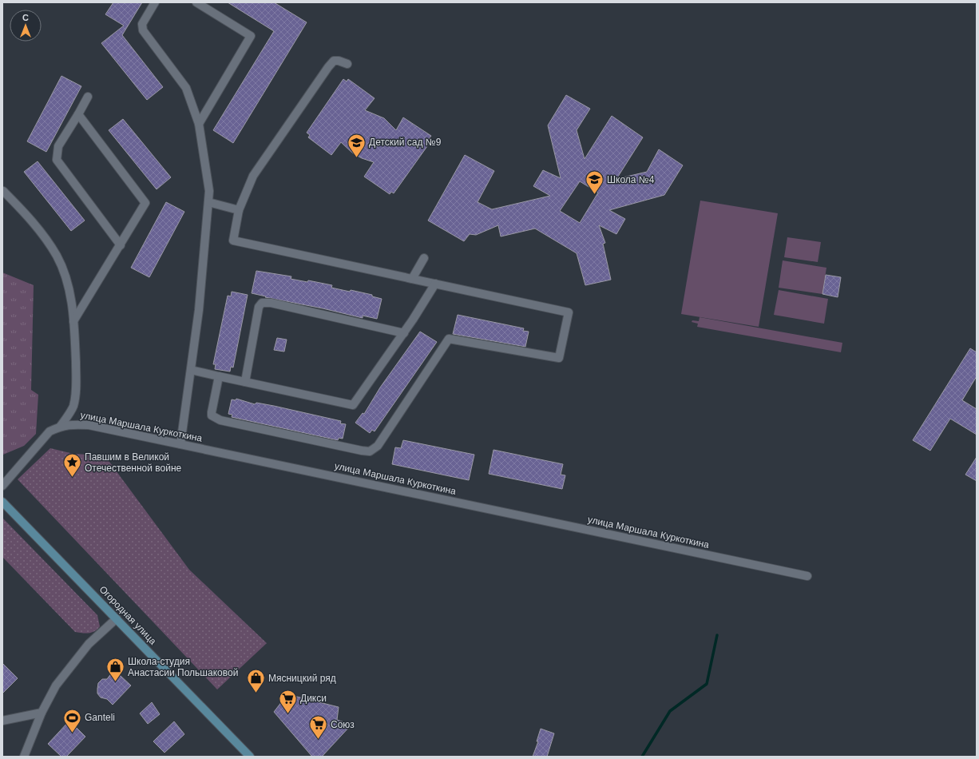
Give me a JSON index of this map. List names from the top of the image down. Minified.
{"streets":{"main road":["Огородная улица"],"street":["улица Маршала Куркоткина"]},"places":{"school or university":["Детский сад №9","Школа №4"],"place":["Павшим в Великой Отечественной войне"],"shop":["Школа-студия Анастасии Польшаковой","Мясницкий ряд"],"supermarket":["Дикси","Союз"],"sports":["Ganteli"]},"north":"top"}
